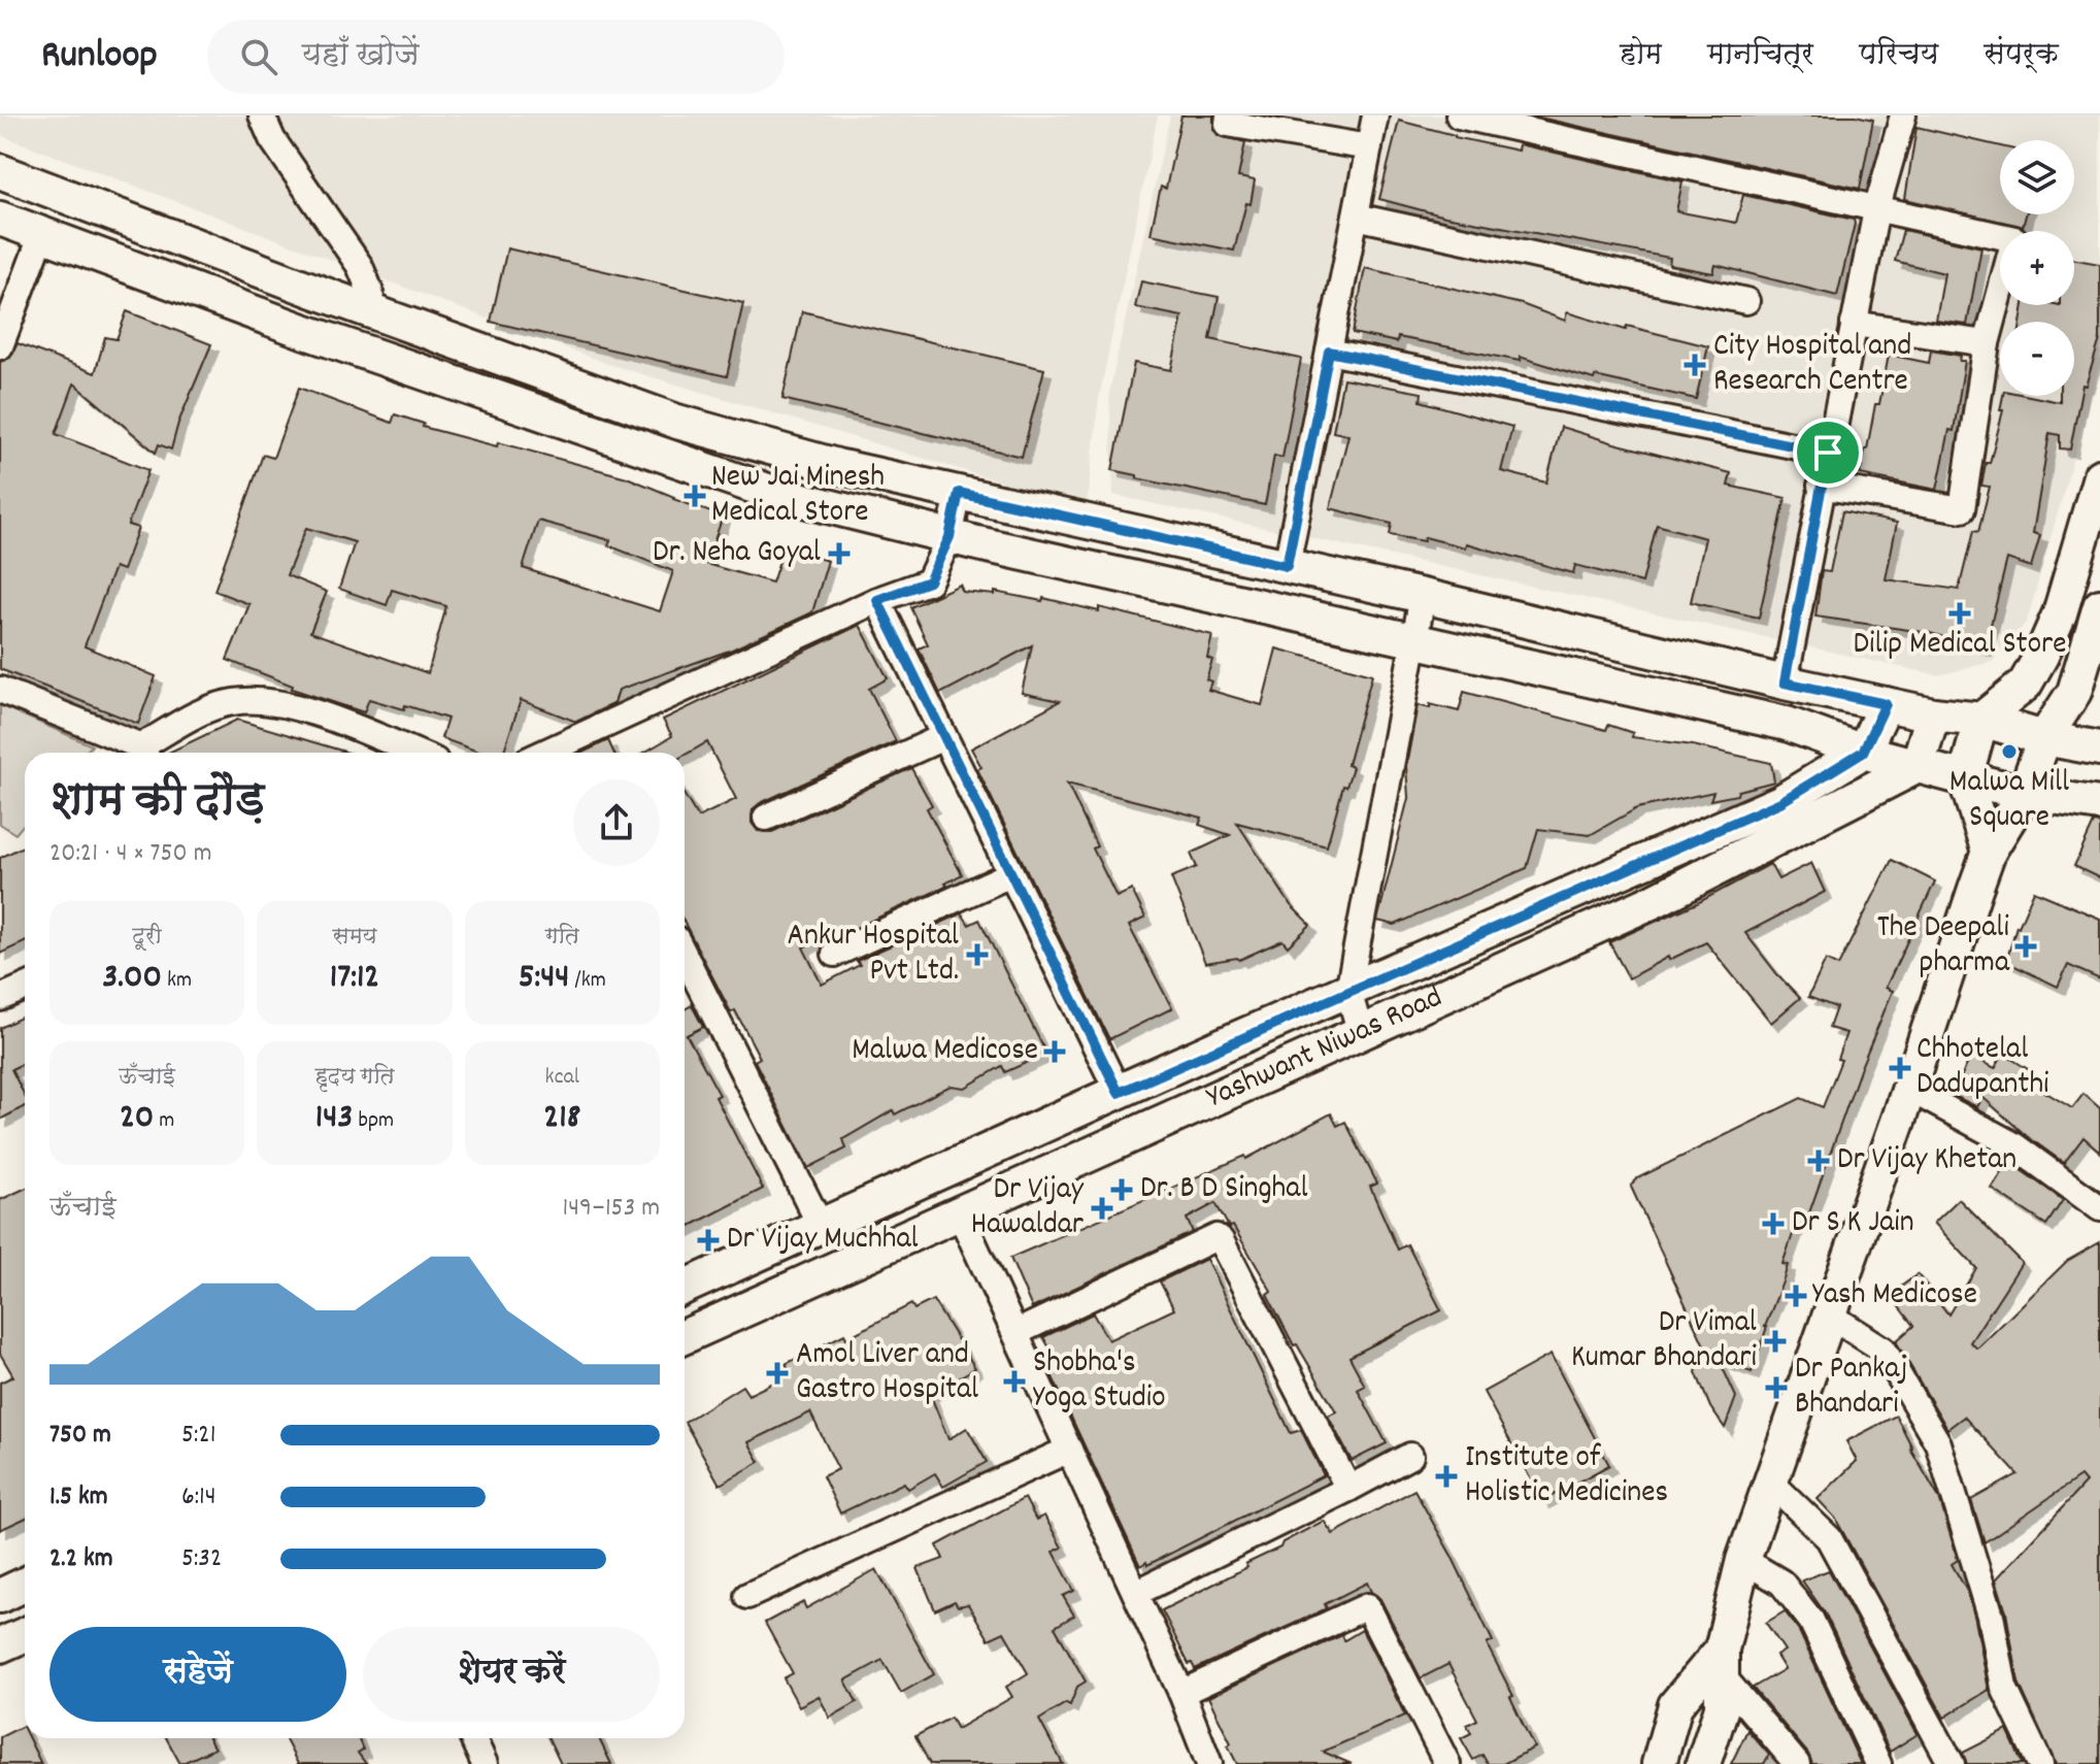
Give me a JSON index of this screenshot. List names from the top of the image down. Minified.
{"streets":{"main road":["Yashwant Niwas Road"]},"places":{"health":["City Hospital and Research Centre","New Jai Minesh Medical Store","Dr. Neha Goyal","Dilip Medical Store","The Deepali pharma","Ankur Hospital Pvt Ltd.","Malwa Medicose","Chhotelal Dadupanthi","Dr Vijay Khetan","Dr. B D Singhal","Dr Vijay Hawaldar","Dr S K Jain","Dr Vijay Muchhal","Yash Medicose","Dr Vimal Kumar Bhandari","Amol Liver and Gastro Hospital","Shobha's Yoga Studio","Dr Pankaj Bhandari","Institute of Holistic Medicines"],"other":["Malwa Mill Square"]},"page":{"header":"Runloop","search":"यहाँ खोजें","nav":["होम","मानचित्र","परिचय","संपर्क"],"map_buttons":["+","−"],"heading":["शाम की दौड़","20:21 · 4 × 750 m"],"stats":[["दूरी","3.00 km"],["समय","17:12"],["गति","5:44 /km"],["ऊँचाई","20 m"],["हृदय गति","143 bpm"],["kcal","218"]],"chart":["ऊँचाई","149–153 m"],"list":[{"name":"750 m","note":"5:21"},{"name":"1.5 km","note":"6:14"},{"name":"2.2 km","note":"5:32"}],"buttons":["सहेजें","शेयर करें"]}}
